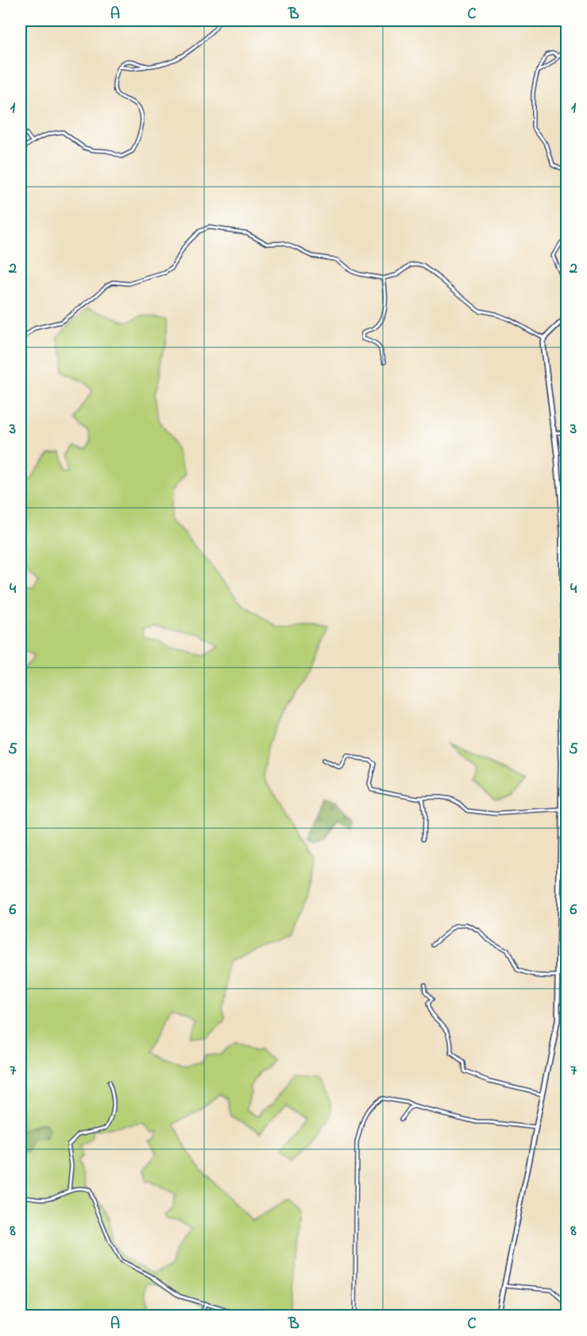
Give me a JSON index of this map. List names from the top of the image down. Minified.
{"grid":{"columns":["A","B","C"],"rows":["1","2","3","4","5","6","7","8"]}}
